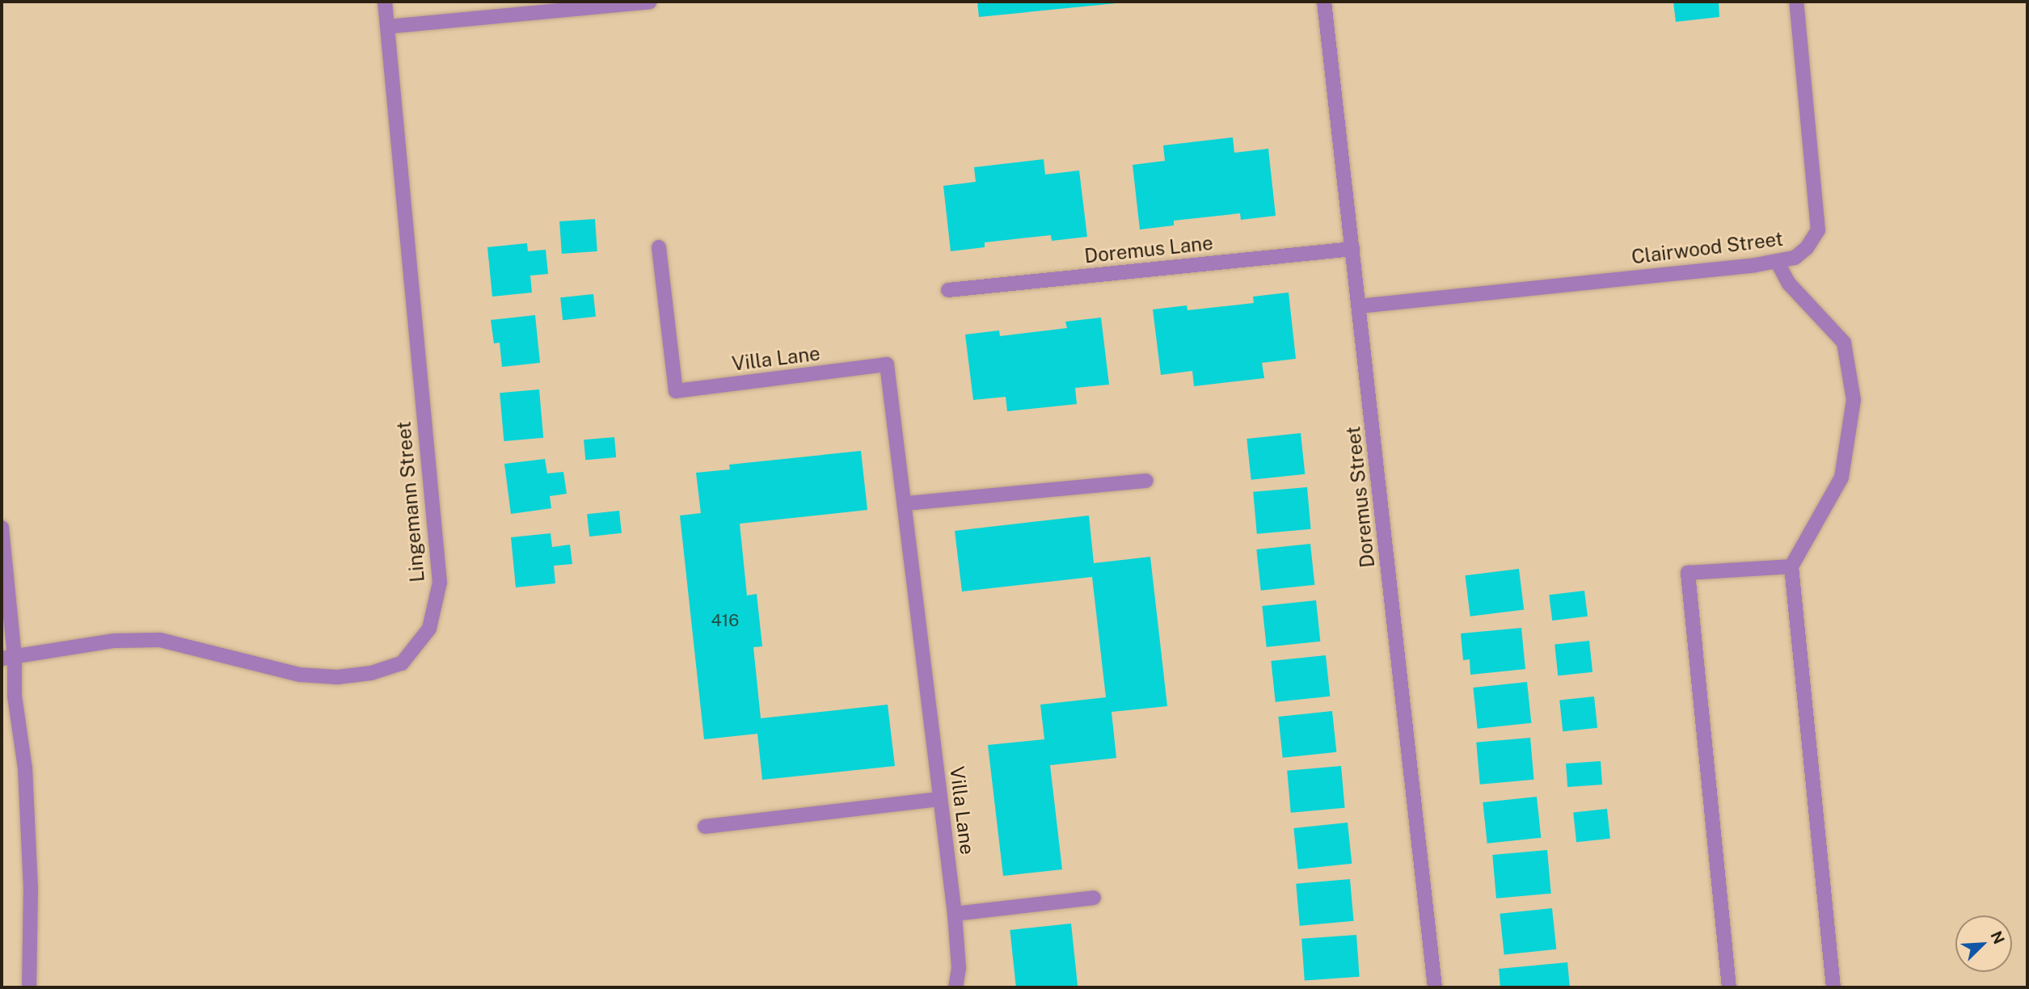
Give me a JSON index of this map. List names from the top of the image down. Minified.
{"streets":{"street":["Clairwood Street","Doremus Lane","Villa Lane","Doremus Street","Lingemann Street"]},"crossings":[["Clairwood Street","Doremus Street"],["Doremus Lane","Doremus Street"]],"house_numbers":["416"],"north":"top right"}
